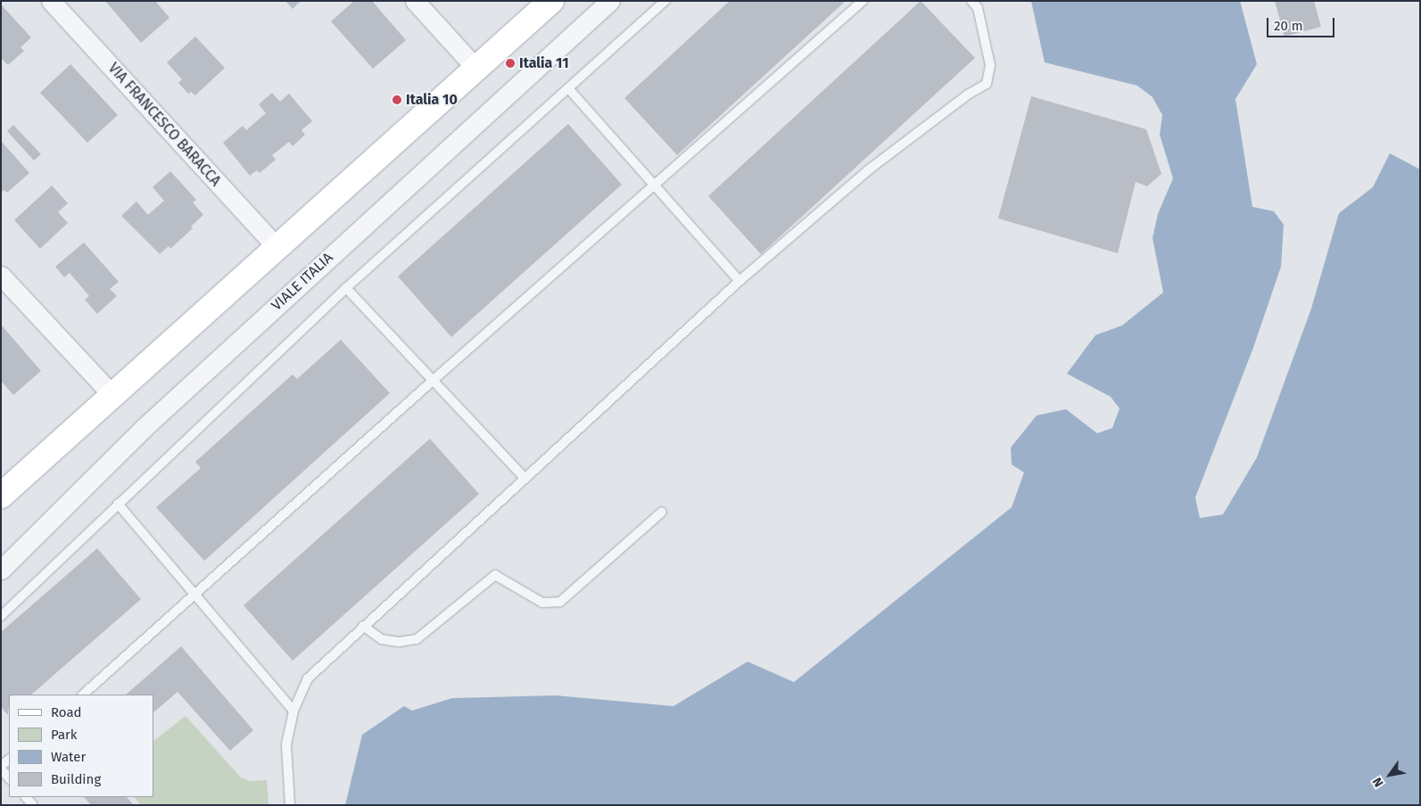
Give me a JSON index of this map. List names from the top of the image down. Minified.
{"streets":{"street":["VIA FRANCESCO BARACCA","VIALE ITALIA"]},"places":["Italia 11","Italia 10"],"legend":["Road","Park","Water","Building"],"scale_bar":"20 m","north":"bottom left"}
